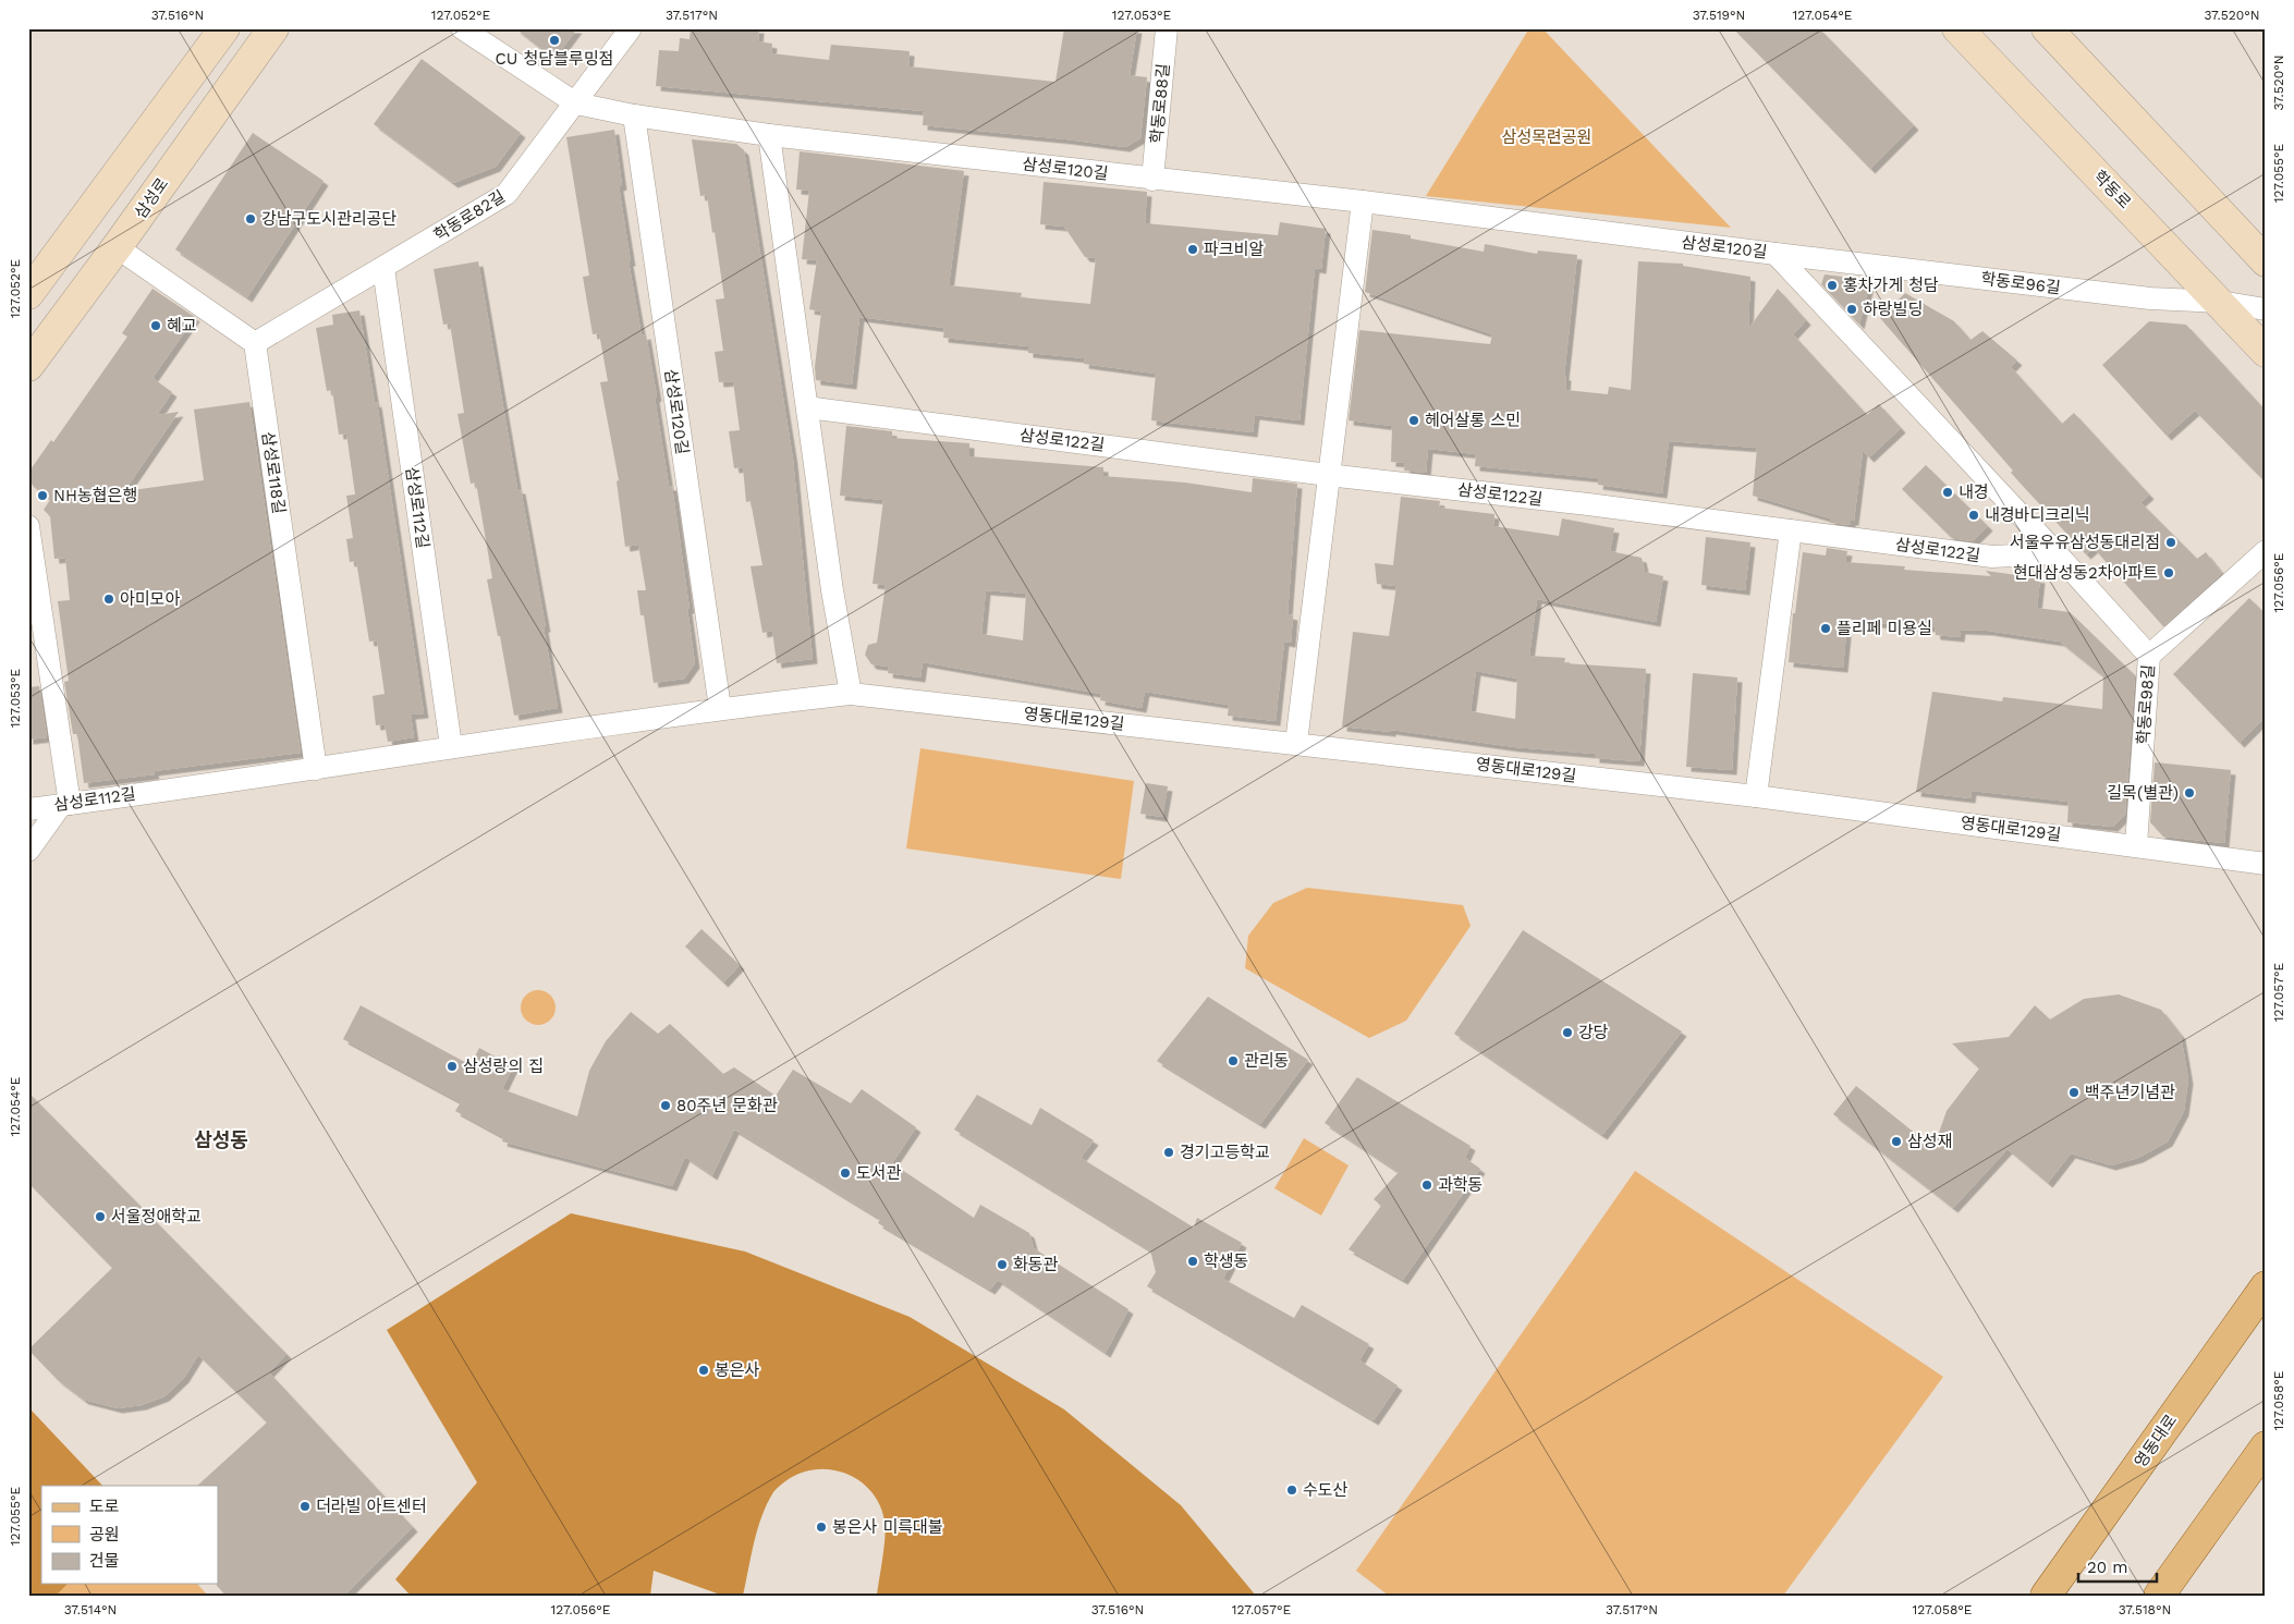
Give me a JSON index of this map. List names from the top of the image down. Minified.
{"streets":{"main road":["학동로","삼성로","영동대로"],"street":["학동로88길","삼성로120길","학동로82길","학동로96길","삼성로122길","삼성로118길","삼성로112길","학동로98길","영동대로129길"]},"crossings":[["학동로88길","삼성로120길"],["삼성로120길","학동로82길"],["삼성로120길","학동로96길"],["삼성로120길","삼성로122길"],["삼성로120길","삼성로112길"],["학동로","학동로96길"],["학동로82길","삼성로118길"],["학동로82길","삼성로112길"],["삼성로118길","삼성로112길"],["삼성로112길","영동대로129길"],["학동로98길","영동대로129길"]],"districts":["삼성동"],"parks":["삼성목련공원"],"places":["CU 청담블루밍점","강남구도시관리공단","파크비알","홍차가게 청담","하랑빌딩","혜교","헤어살롱 스민","내경","NH농협은행","내경바디크리닉","서울우유삼성동대리점","현대삼성동2차아파트","아미모아","플리페 미용실","길목(별관)","강당","관리동","삼성랑의 집","백주년기념관","80주년 문화관","삼성재","경기고등학교","도서관","과학동","서울정애학교","학생동","화동관","봉은사","수도산","더라빌 아트센터","봉은사 미륵대불"],"legend":["도로","공원","건물"],"scale_bar":"20 m","coordinates":["37.516°N","127.052°E","37.517°N","127.053°E","37.519°N","127.054°E","37.520°N","127.055°E","127.056°E","127.057°E","127.058°E","37.514°N","37.518°N"]}
